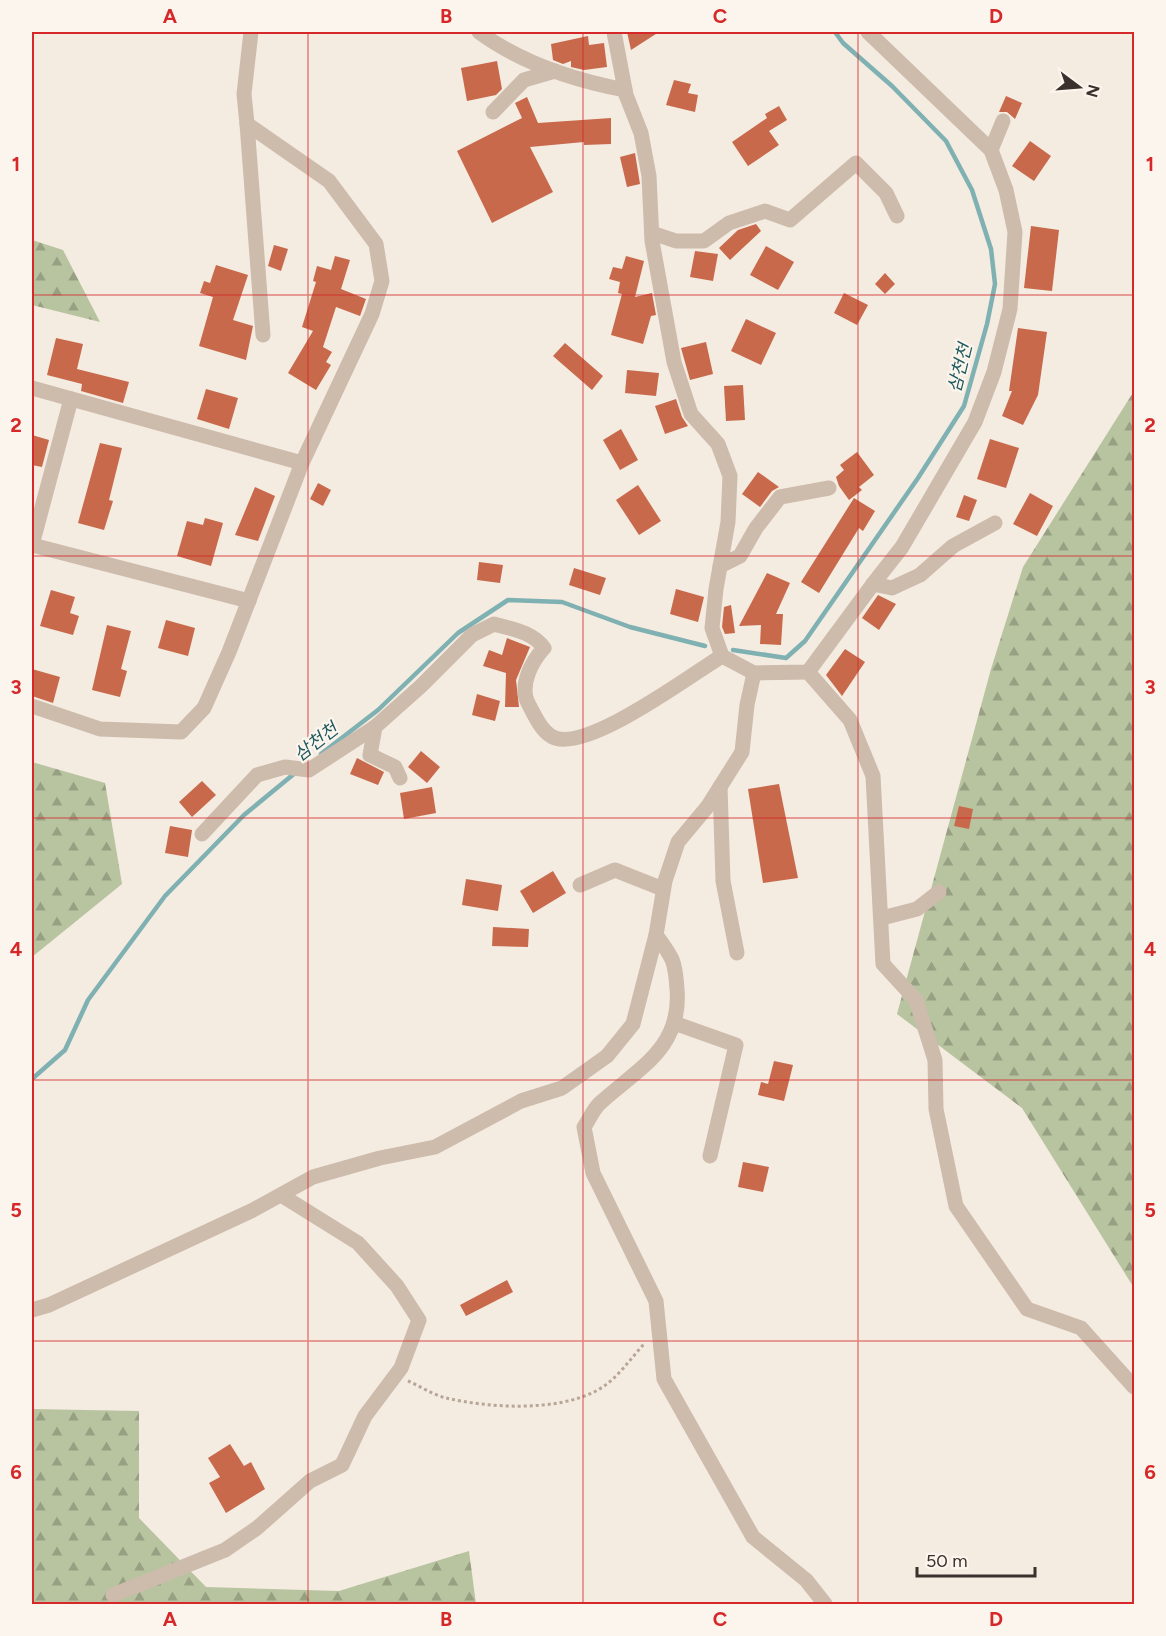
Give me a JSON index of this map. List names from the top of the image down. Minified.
{"water":["삼천천"],"scale_bar":"50 m","north":"right","grid":{"columns":["A","B","C","D"],"rows":["1","2","3","4","5","6"]}}
